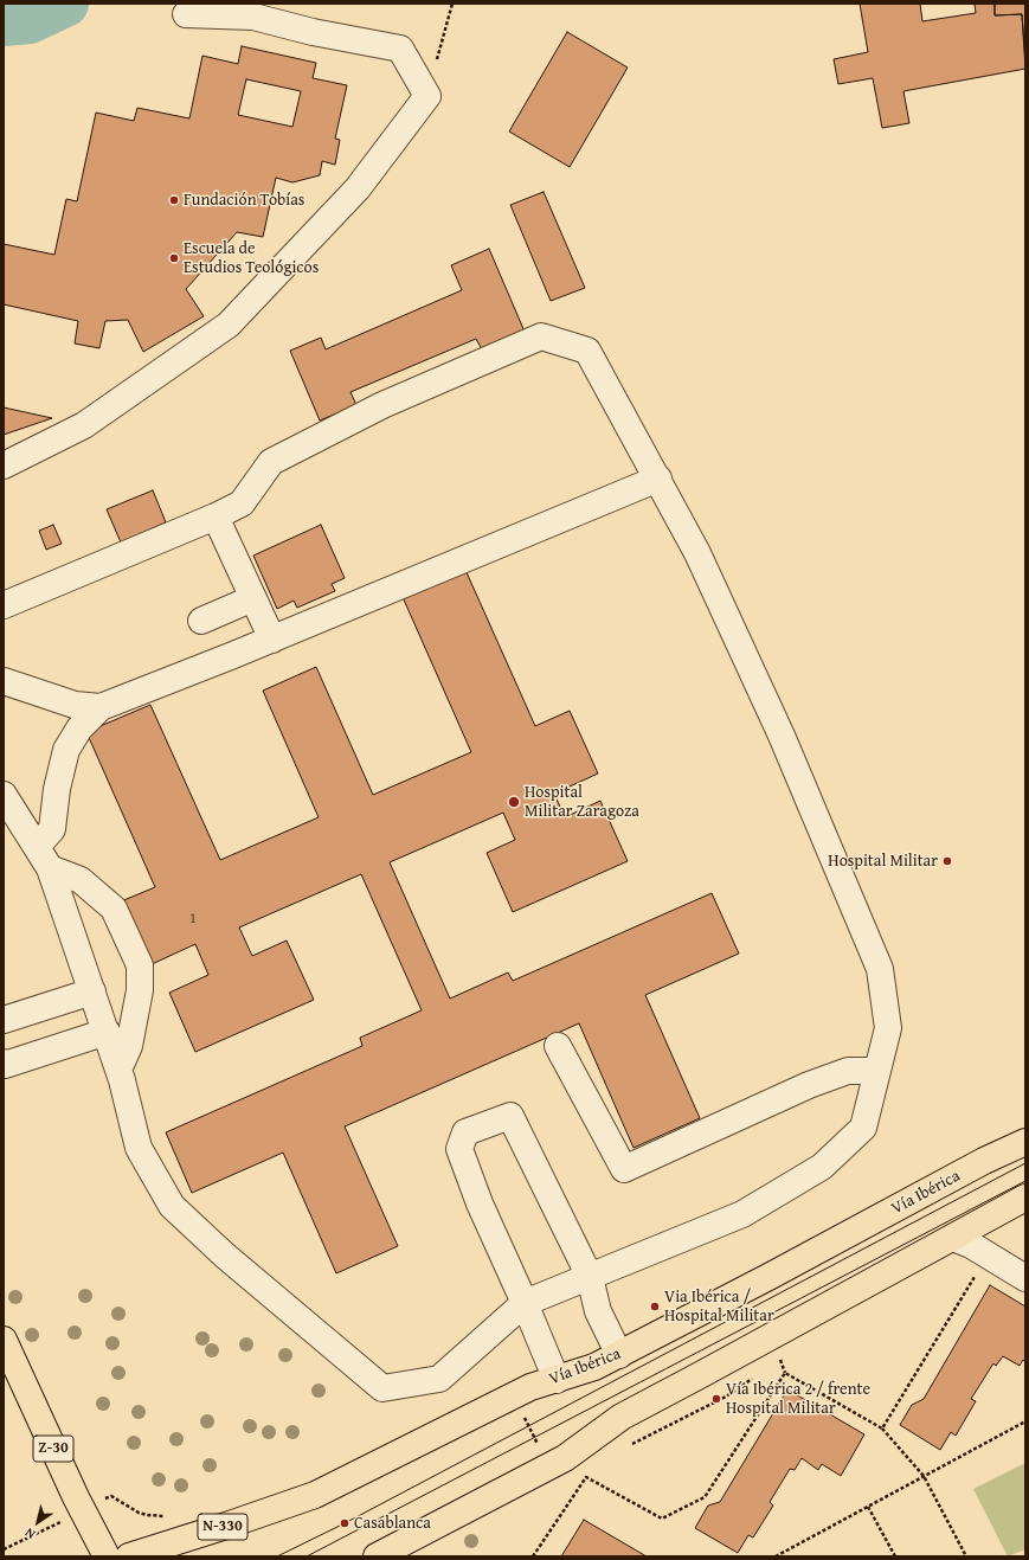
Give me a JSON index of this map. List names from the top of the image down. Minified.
{"streets":{"highway":["Vía Ibérica","Z-30","N-330"]},"places":["Fundación Tobías","Escuela de Estudios Teológicos","Hospital Militar Zaragoza","Hospital Militar","Via Ibérica / Hospital Militar","Vía Ibérica 2 / frente Hospital Militar","Casablanca"],"house_numbers":["1"],"north":"bottom left"}
